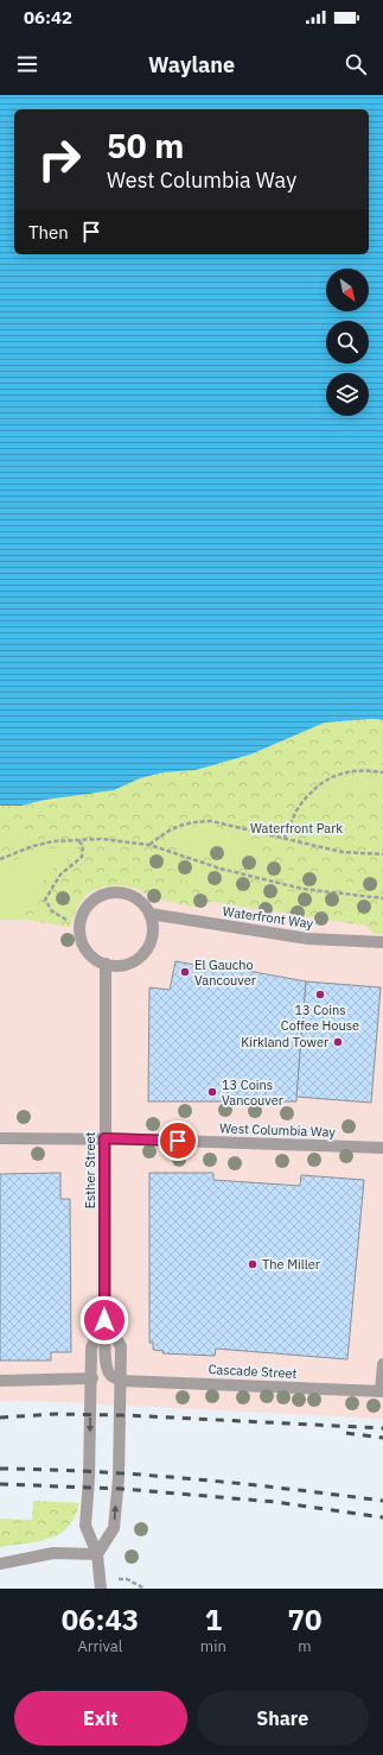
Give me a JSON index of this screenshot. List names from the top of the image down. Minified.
{"streets":{"street":["Waterfront Way","West Columbia Way","Esther Street","Cascade Street"]},"crossings":[["Waterfront Way","Esther Street"],["West Columbia Way","Esther Street"]],"parks":["Waterfront Park"],"places":["El Gaucho Vancouver","13 Coins Coffee House","Kirkland Tower","13 Coins Vancouver","The Miller"],"north":"bottom right","page":{"status":"06:42","header":"Waylane","turn":["50 m","West Columbia Way"],"then":"Then","eta":["06:43","Arrival","1","min","70","m"],"buttons":["Exit","Share"]}}
